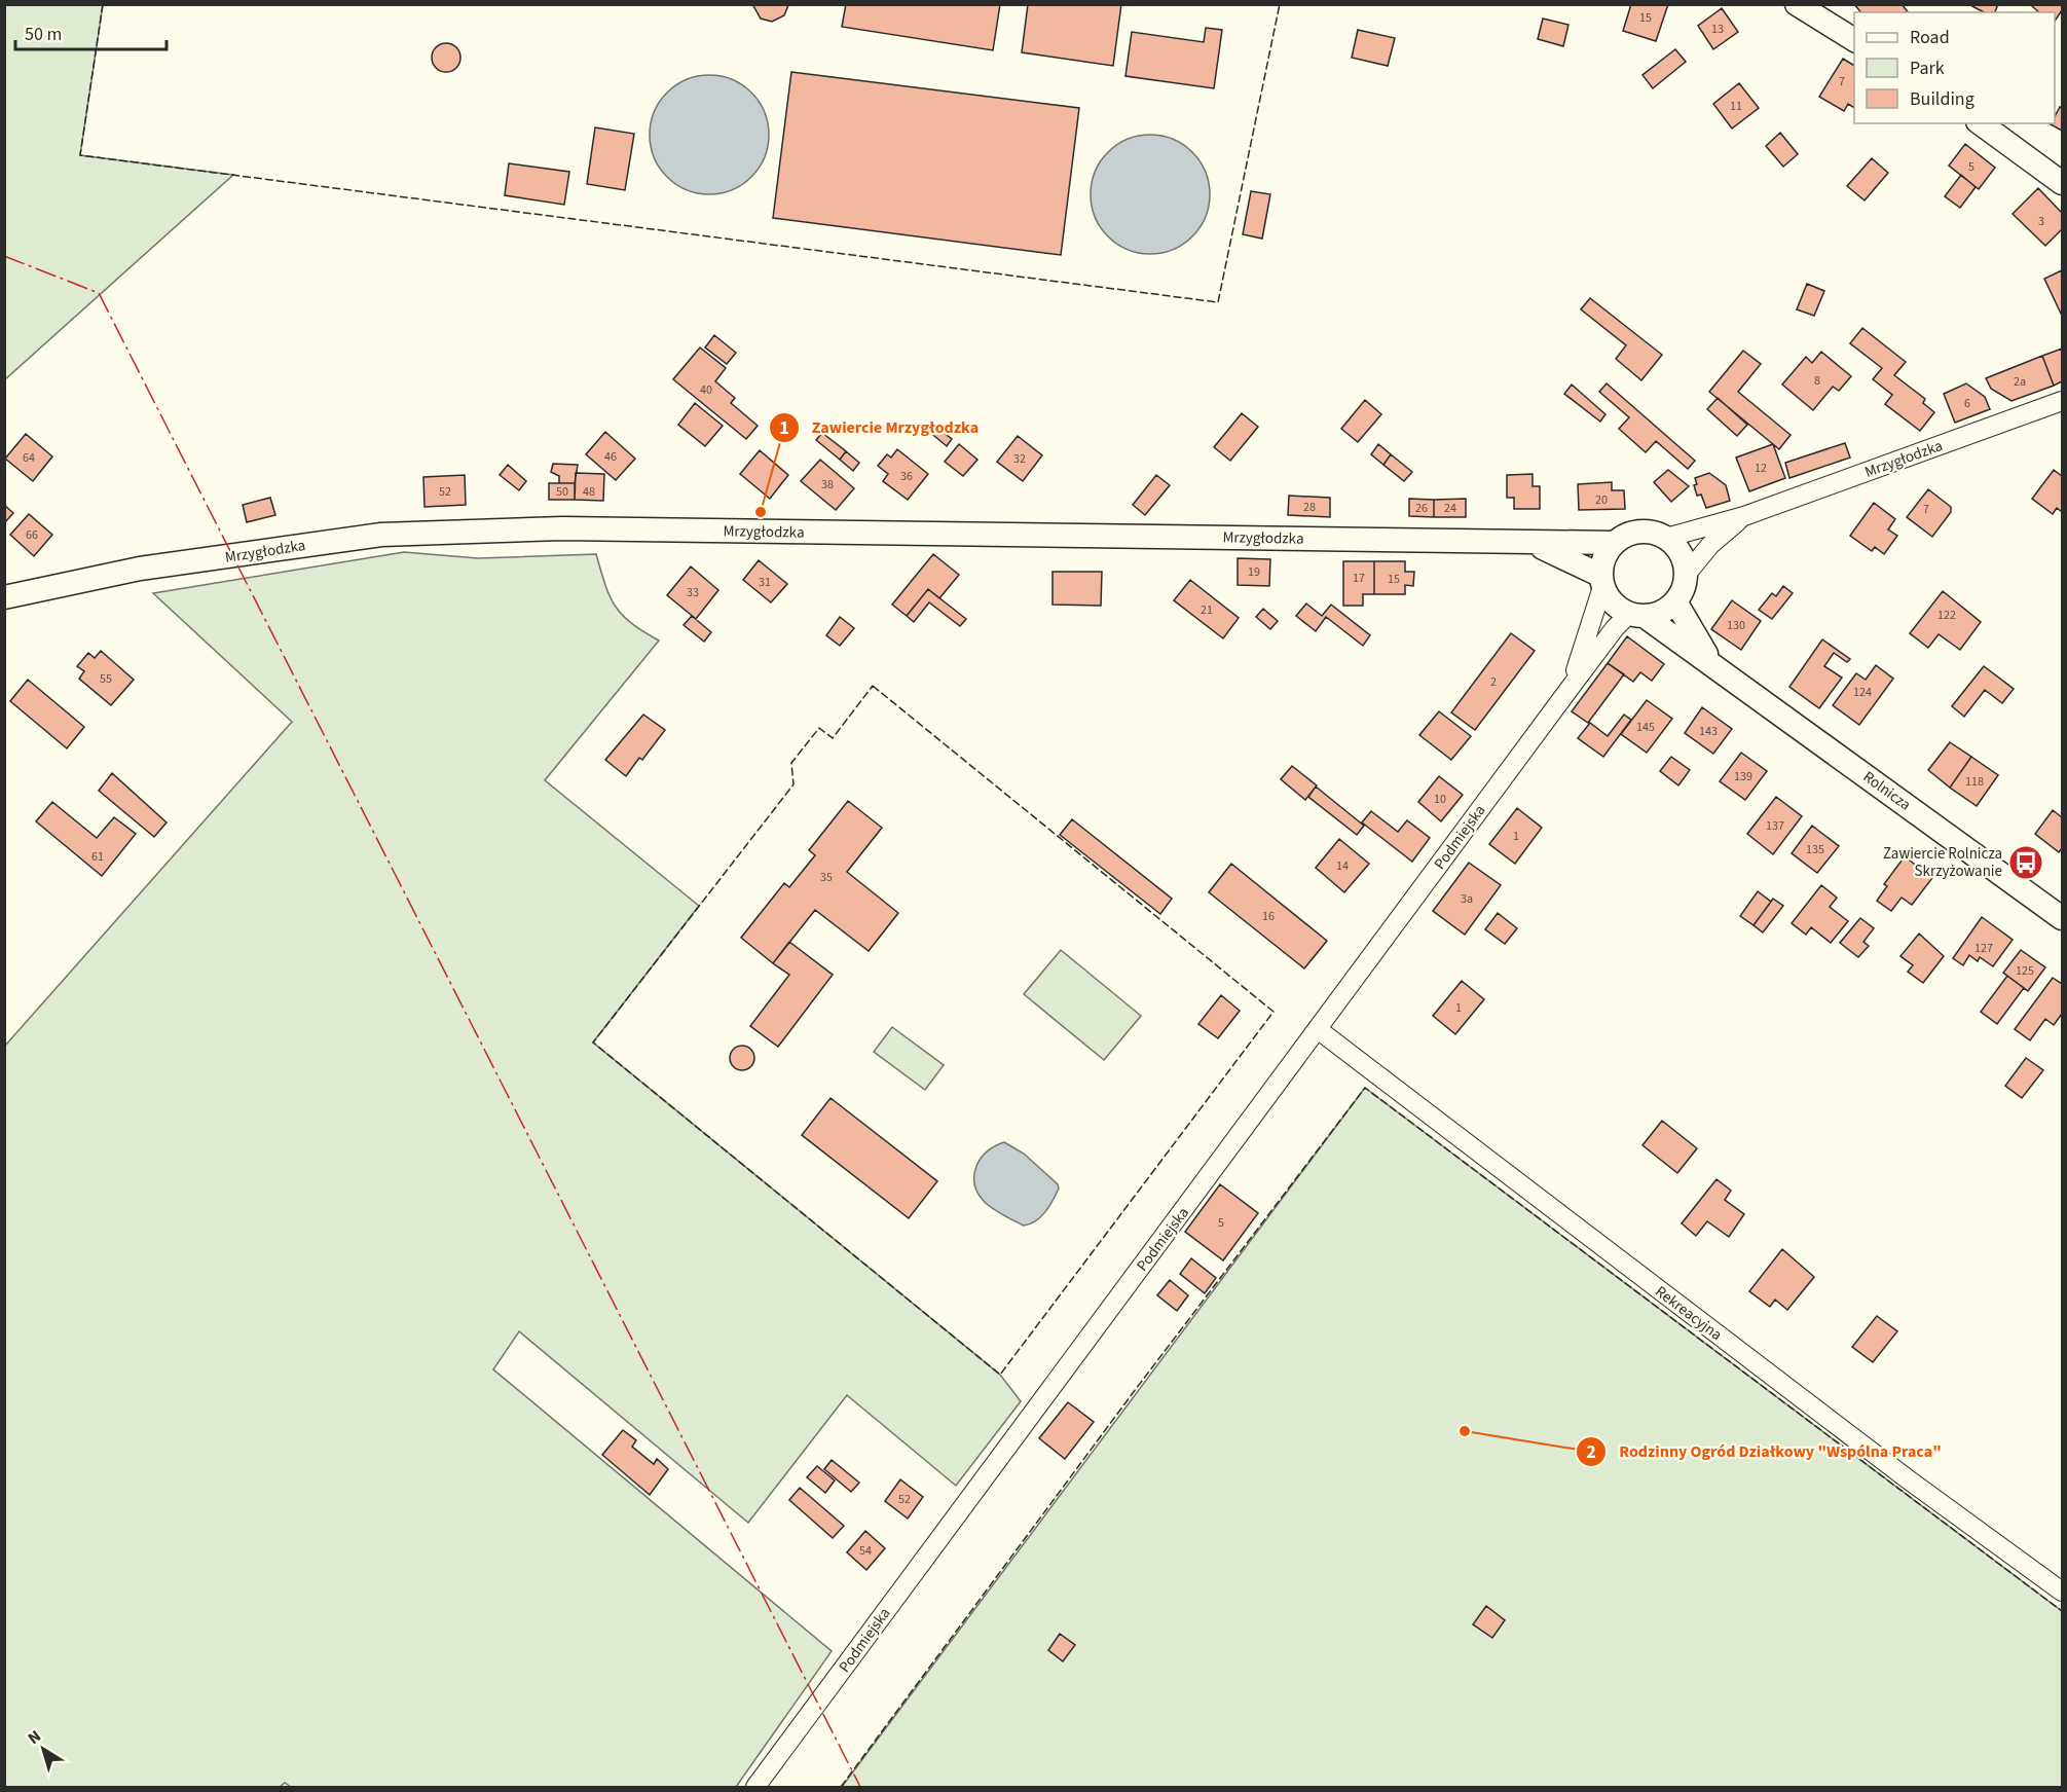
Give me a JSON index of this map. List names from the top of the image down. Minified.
{"streets":{"street":["Mrzygłodzka","Rolnicza","Podmiejska","Rekreacyjna"]},"crossings":[["Mrzygłodzka","Rolnicza"],["Mrzygłodzka","Podmiejska"],["Rolnicza","Podmiejska"],["Podmiejska","Rekreacyjna"]],"places":{"other":["Zawiercie Mrzygłodzka","Rodzinny Ogród Działkowy \"Wspólna Praca\""],"bus stop":["Zawiercie Rolnicza Skrzyżowanie"]},"house_numbers":["15","13","7","11","5","3","8","2a","40","6","46","64","32","12","36","38","52","50","48","20","28","26","24","7","66","19","17","15","31","33","21","122","130","55","2","124","145","143","139","118","10","137","1","135","61","14","35","3a","16","127","125","1","5","52","54"],"legend":["Road","Park","Building"],"scale_bar":"50 m","north":"top left"}
